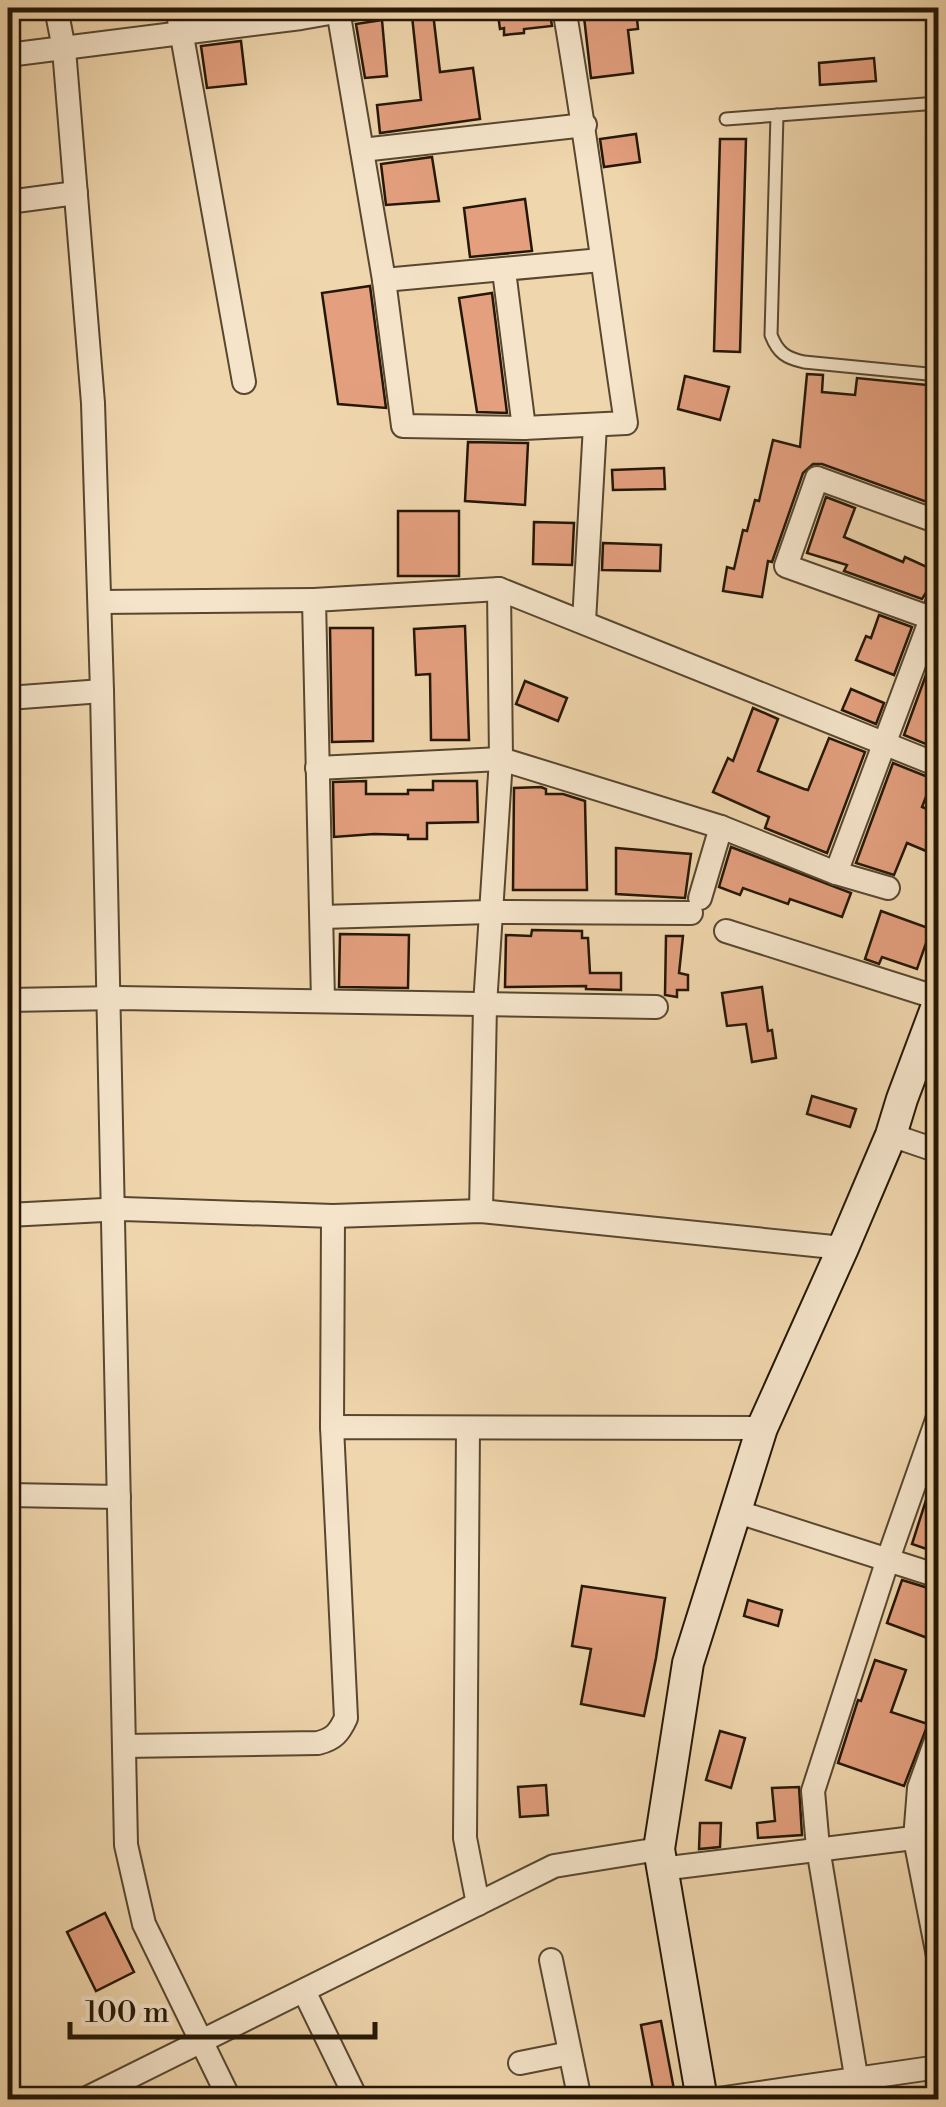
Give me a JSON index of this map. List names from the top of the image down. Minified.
{"scale_bar":"100 m"}
